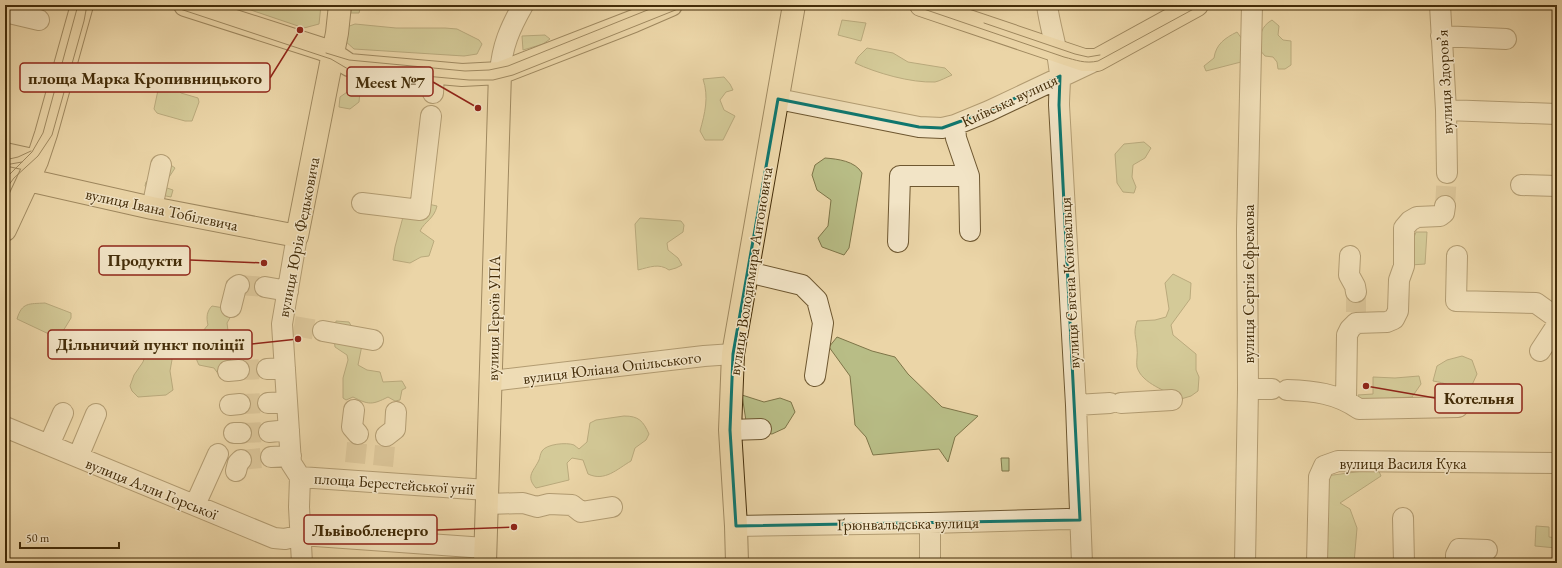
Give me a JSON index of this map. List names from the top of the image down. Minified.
{"streets":{"main road":["Київська вулиця","вулиця Івана Тобілевича","вулиця Юрія Федьковича","вулиця Володимира Антоновича","вулиця Героїв УПА"],"street":["вулиця Здоровʼя","вулиця Євгена Коновальця","вулиця Сергія Єфремова","вулиця Юліана Опільського","вулиця Василя Кука","площа Берестейської унії","вулиця Алли Горської","Ґрюнвальдська вулиця"]},"crossings":[["Київська вулиця","вулиця Володимира Антоновича"],["Київська вулиця","вулиця Євгена Коновальця"],["вулиця Івана Тобілевича","вулиця Юрія Федьковича"],["вулиця Юрія Федьковича","площа Берестейської унії"],["вулиця Юрія Федьковича","вулиця Алли Горської"],["вулиця Володимира Антоновича","вулиця Юліана Опільського"],["вулиця Володимира Антоновича","Ґрюнвальдська вулиця"],["вулиця Євгена Коновальця","Ґрюнвальдська вулиця"],["вулиця Героїв УПА","вулиця Юліана Опільського"],["вулиця Героїв УПА","площа Берестейської унії"]],"places":["площа Марка Кропивницького","Meest №7","Продукти","Дільничий пункт поліції","Котельня","Львівобленерго"],"scale_bar":"50 m"}
